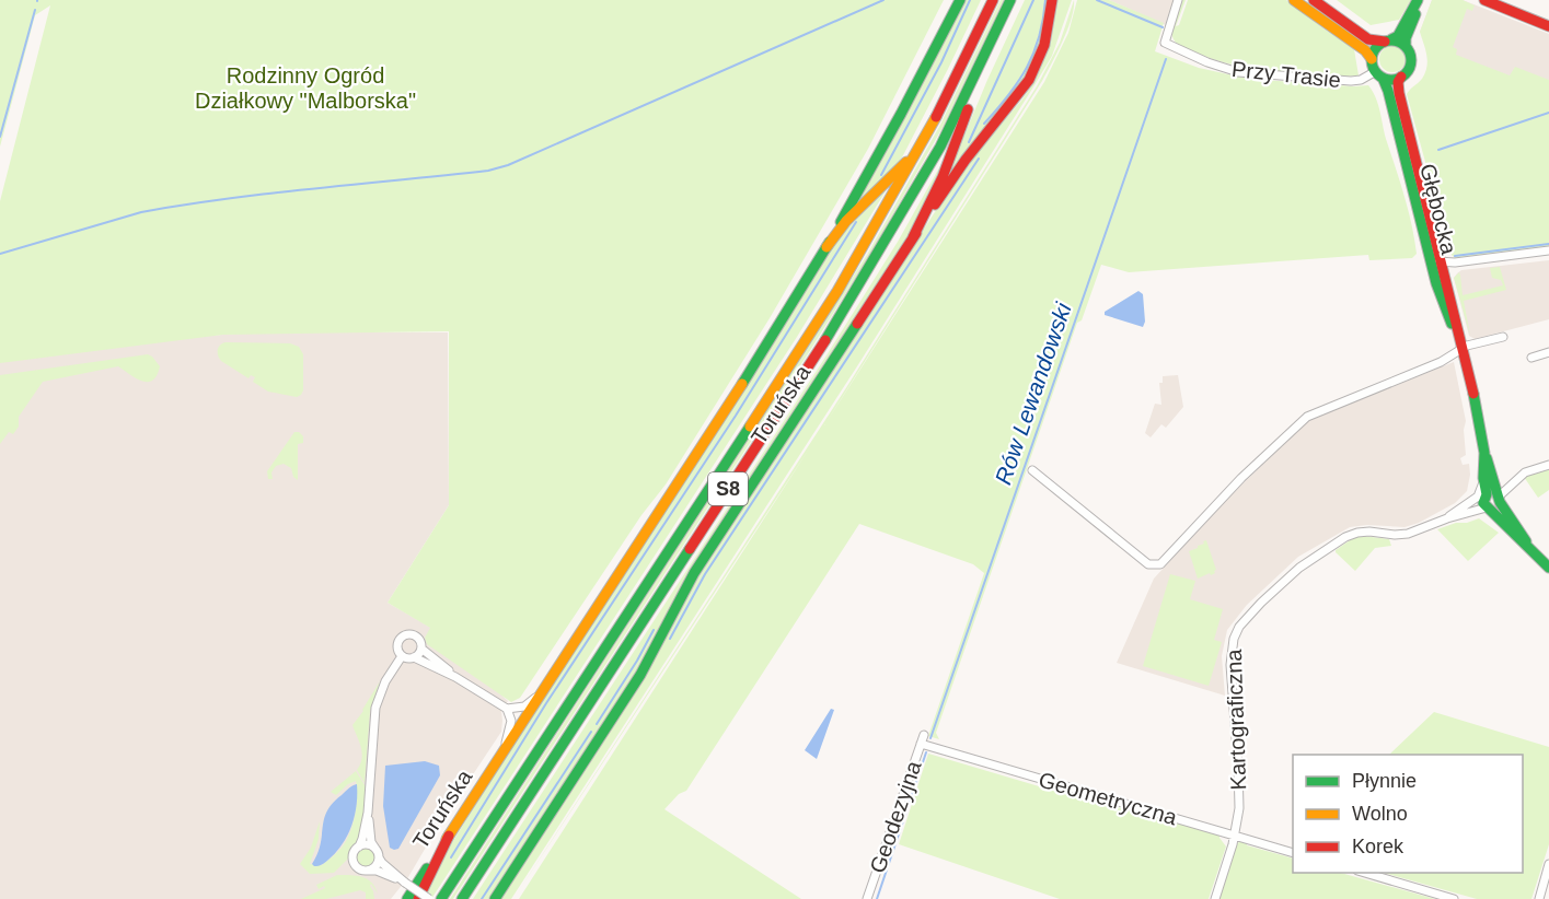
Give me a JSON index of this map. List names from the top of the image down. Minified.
{"streets":{"main road":["Głębocka","Toruńska","S8"],"street":["Przy Trasie","Kartograficzna","Geometryczna","Geodezyjna"]},"crossings":[["Przy Trasie","Głębocka"],["Głębocka","Kartograficzna"],["Kartograficzna","Geometryczna"],["Geometryczna","Geodezyjna"]],"water":["Rów Lewandowski"],"parks":["Rodzinny Ogród Działkowy \"Malborska\""],"legend":["Płynnie","Wolno","Korek"]}
